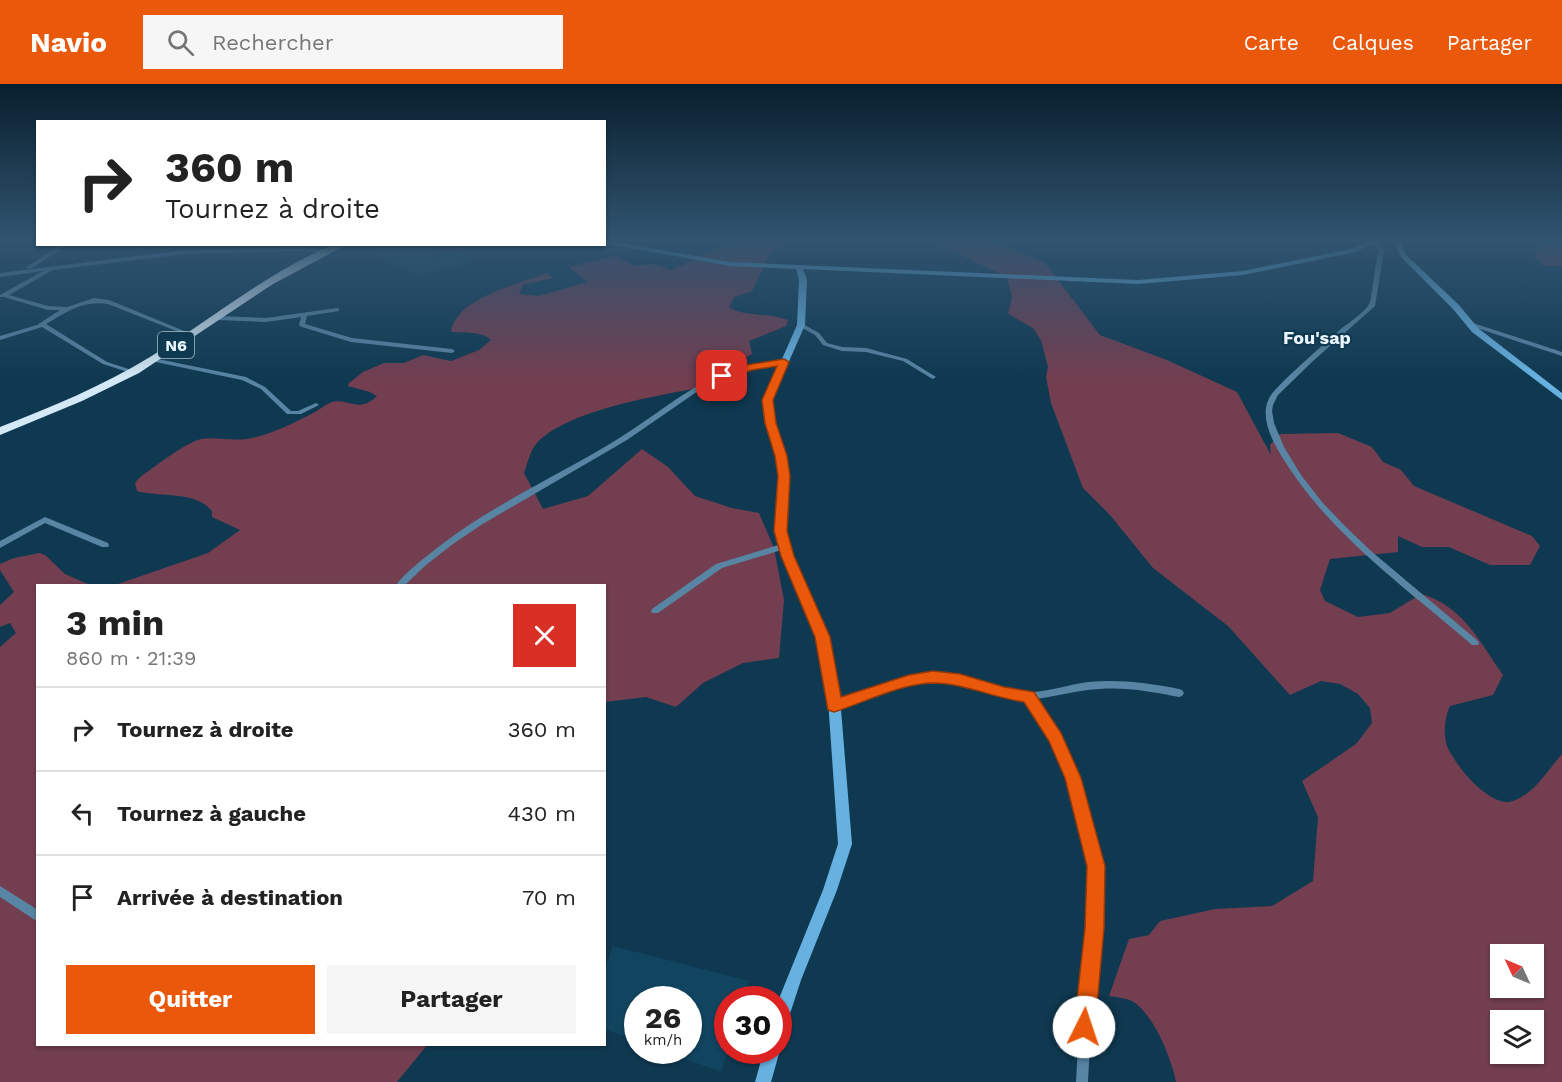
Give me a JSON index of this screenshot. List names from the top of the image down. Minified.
{"streets":{"highway":["N6"]},"districts":["Fou'sap"],"north":"top left","page":{"header":"Navio","search":"Rechercher","nav":["Carte","Calques","Partager"],"turn":["360 m","Tournez à droite"],"heading":["3 min","860 m · 21:39"],"list":[{"name":"Tournez à droite","value":"360 m"},{"name":"Tournez à gauche","value":"430 m"},{"name":"Arrivée à destination","value":"70 m"}],"buttons":["Quitter","Partager"],"speed":"26 km/h","limit":"30"}}
